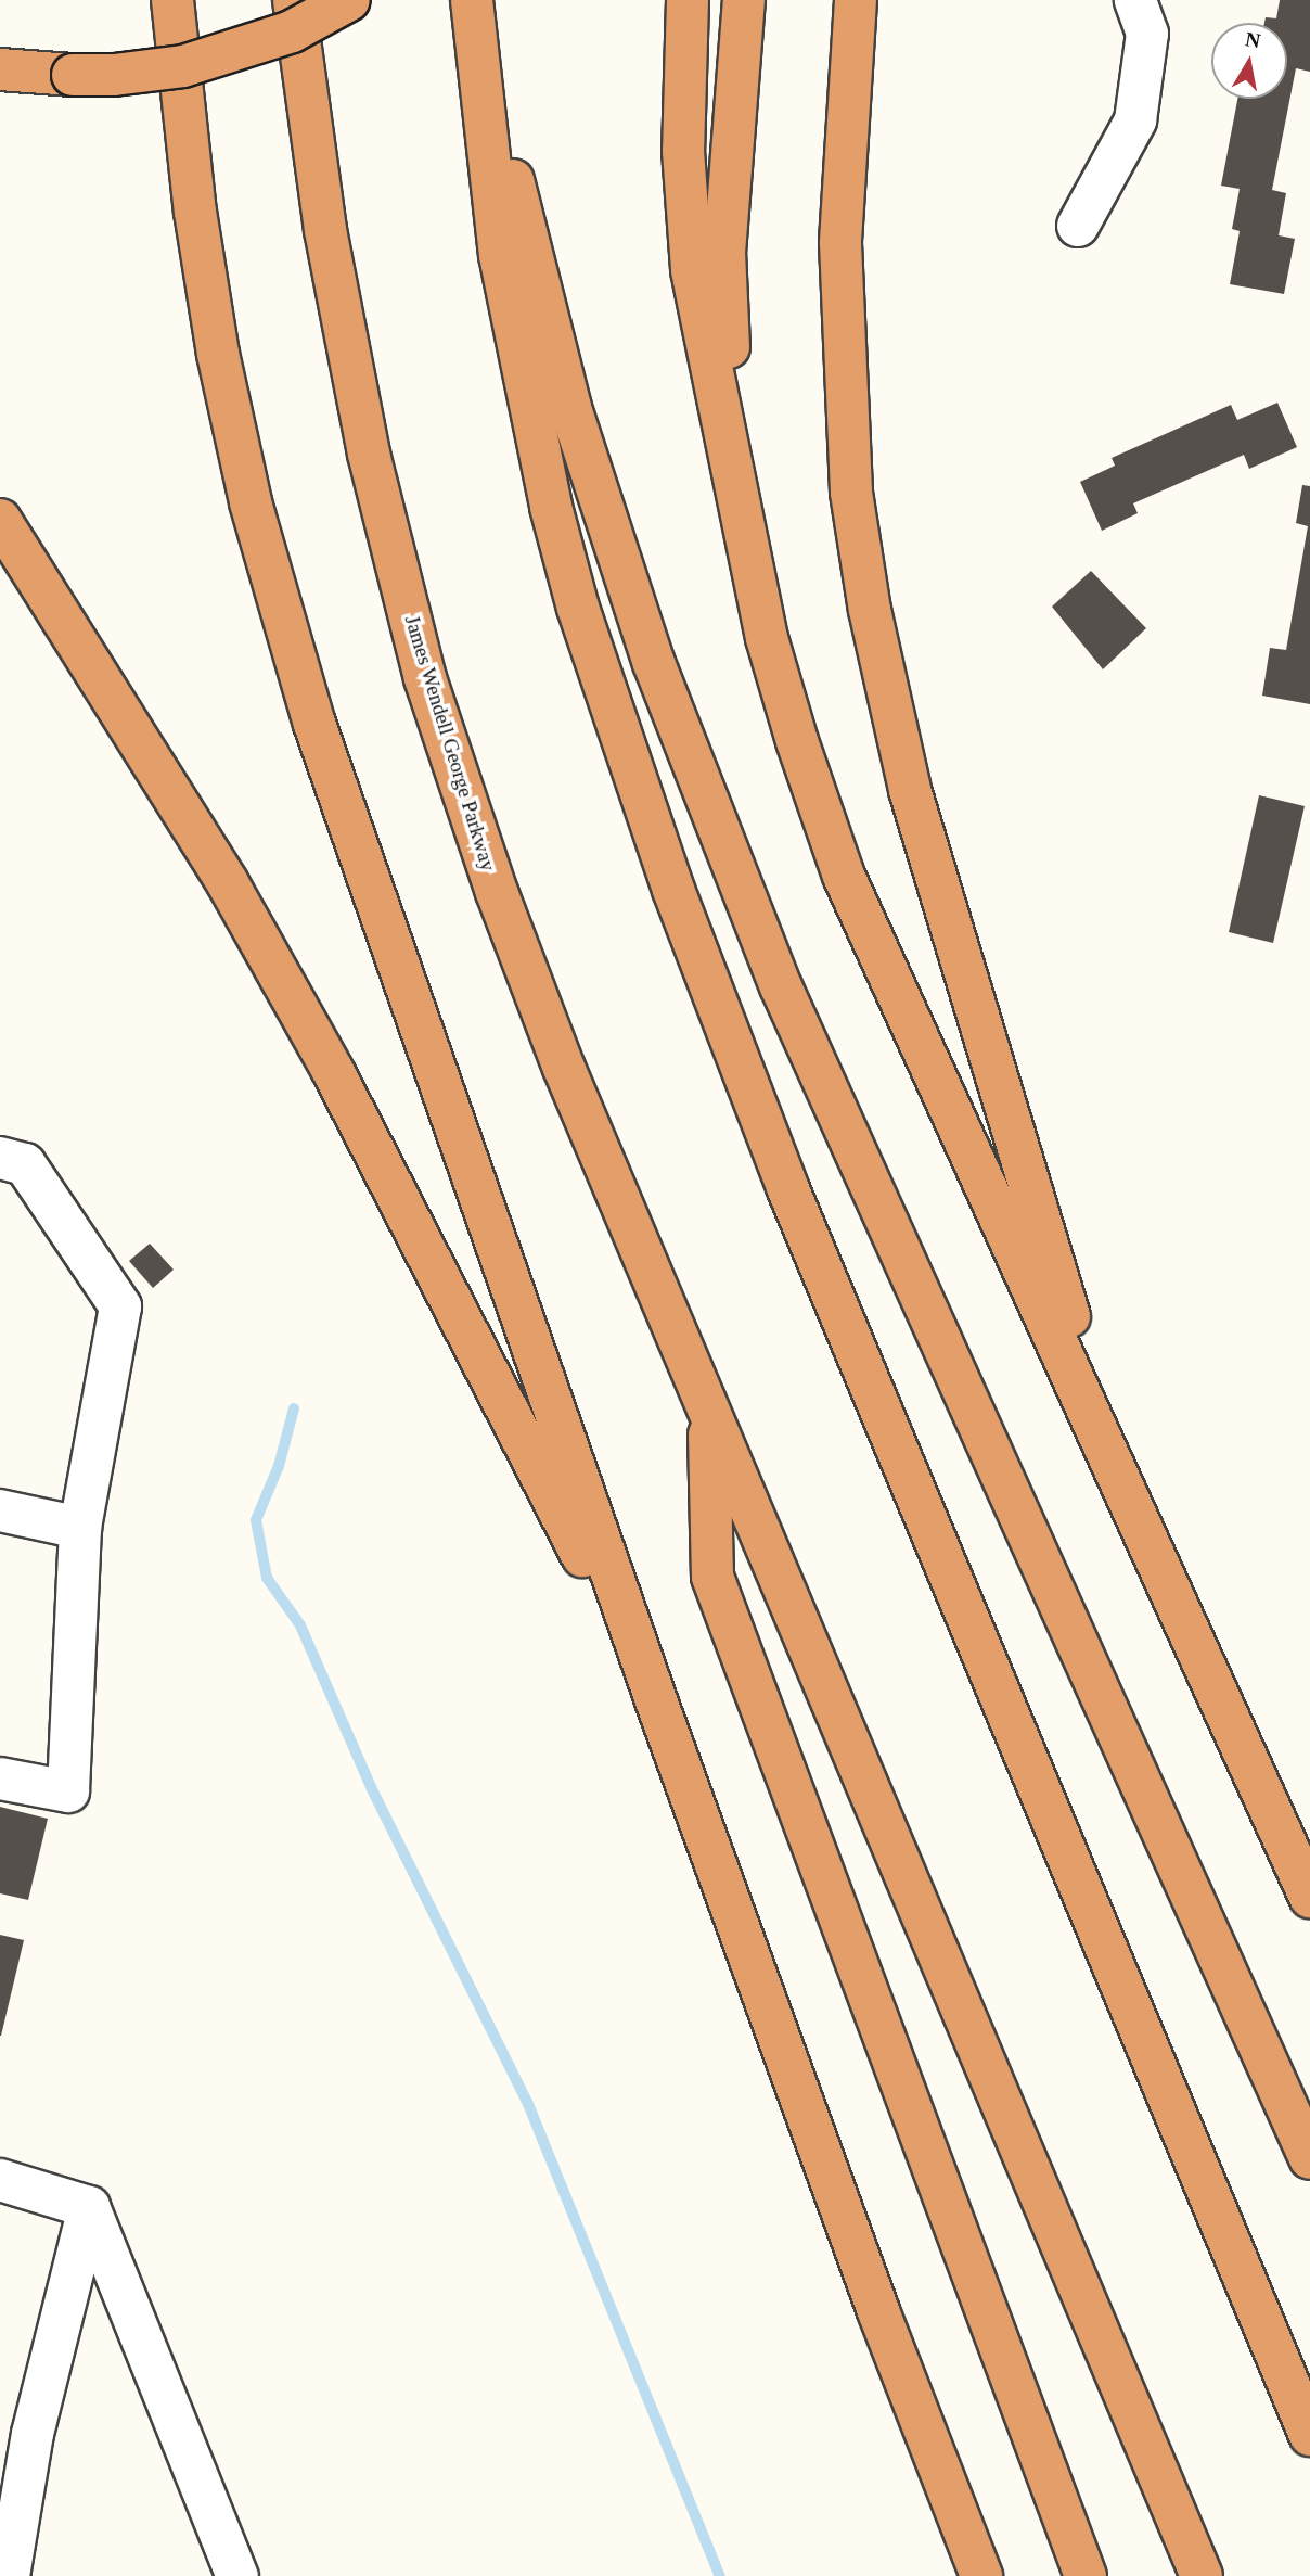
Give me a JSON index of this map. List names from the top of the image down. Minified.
{"streets":{"highway":["James Wendell George Parkway"]},"north":"top"}
